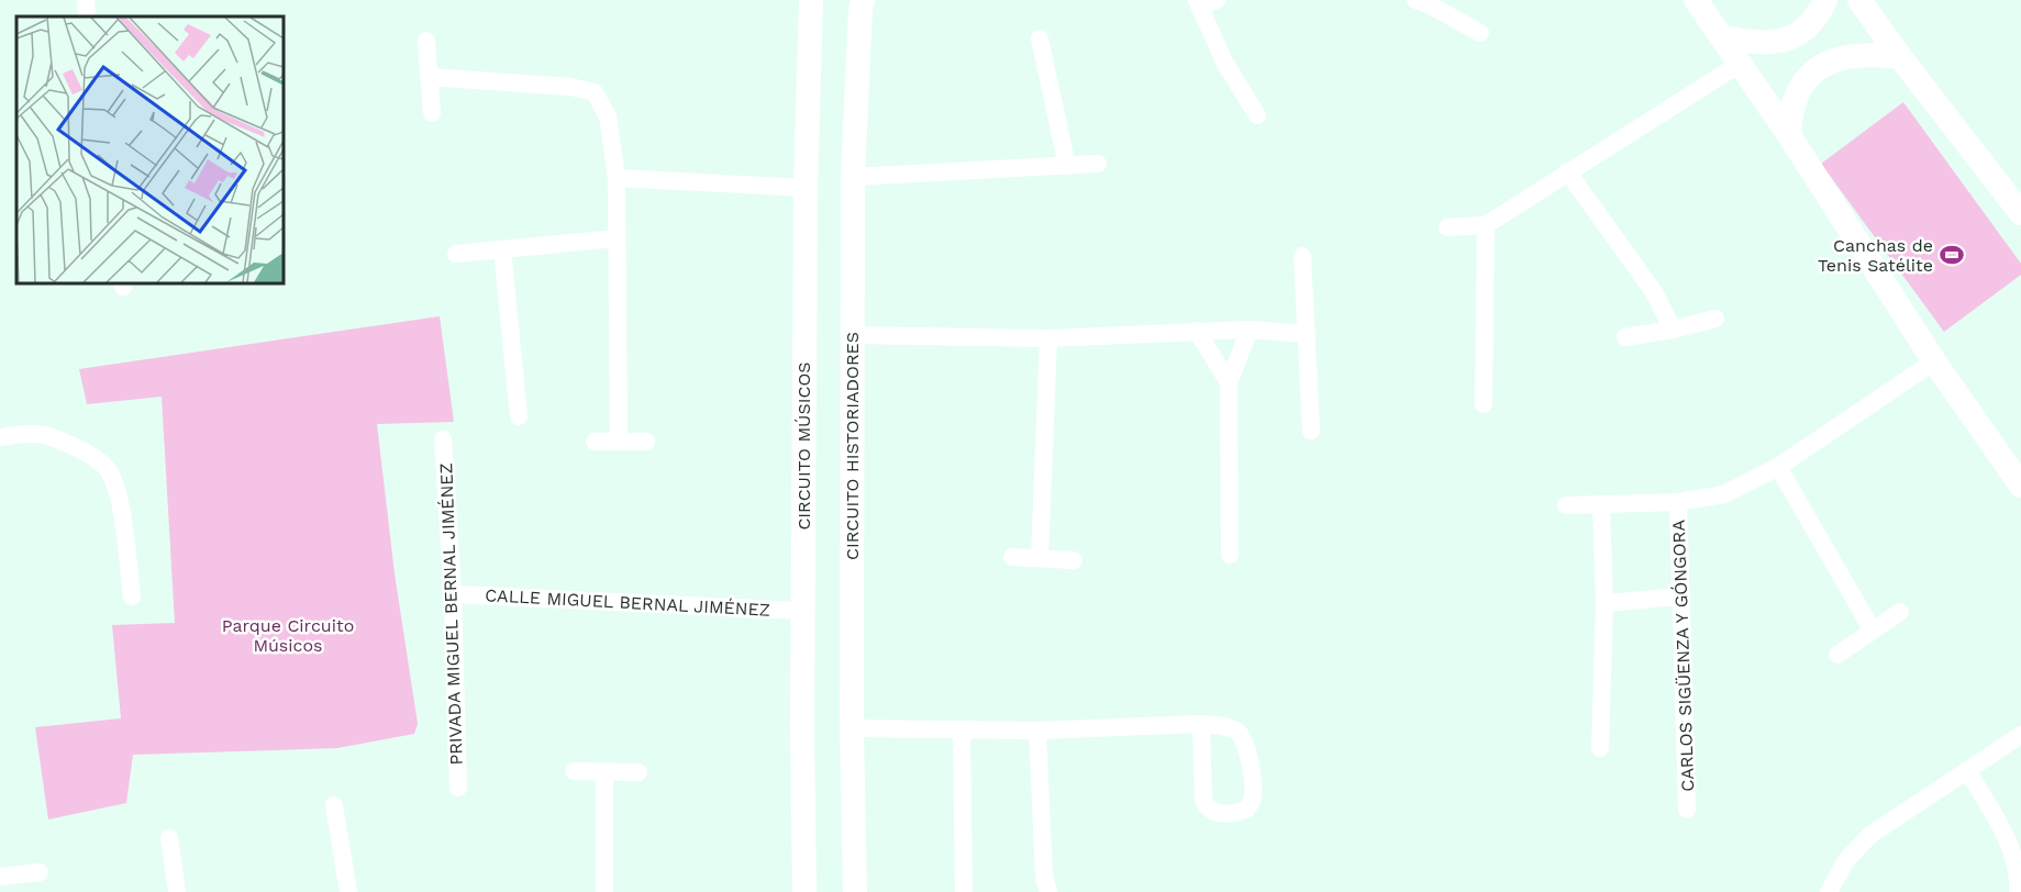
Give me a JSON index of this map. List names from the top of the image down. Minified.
{"streets":{"street":["CIRCUITO MÚSICOS","CIRCUITO HISTORIADORES","CALLE MIGUEL BERNAL JIMÉNEZ","PRIVADA MIGUEL BERNAL JIMÉNEZ","CARLOS SIGÜENZA Y GÓNGORA"]},"crossings":[["CIRCUITO MÚSICOS","CALLE MIGUEL BERNAL JIMÉNEZ"],["CALLE MIGUEL BERNAL JIMÉNEZ","PRIVADA MIGUEL BERNAL JIMÉNEZ"]],"parks":["Parque Circuito Músicos"],"places":{"sports":["Canchas de Tenis Satélite"]}}
